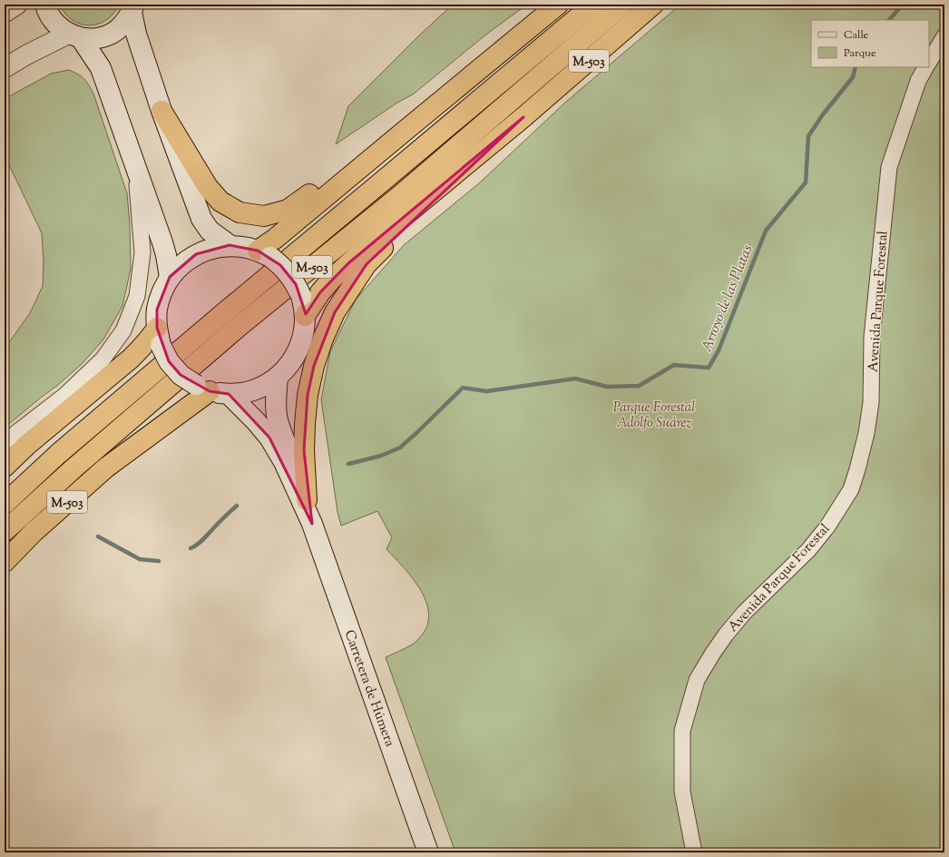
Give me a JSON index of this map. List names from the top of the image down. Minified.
{"streets":{"highway":["M-503"],"main road":["Carretera de Húmera"],"street":["Avenida Parque Forestal"]},"crossings":[["M-503","Carretera de Húmera"]],"water":["Arroyo de las Platas"],"parks":["Parque Forestal Adolfo Suárez"],"legend":["Calle","Parque"]}
